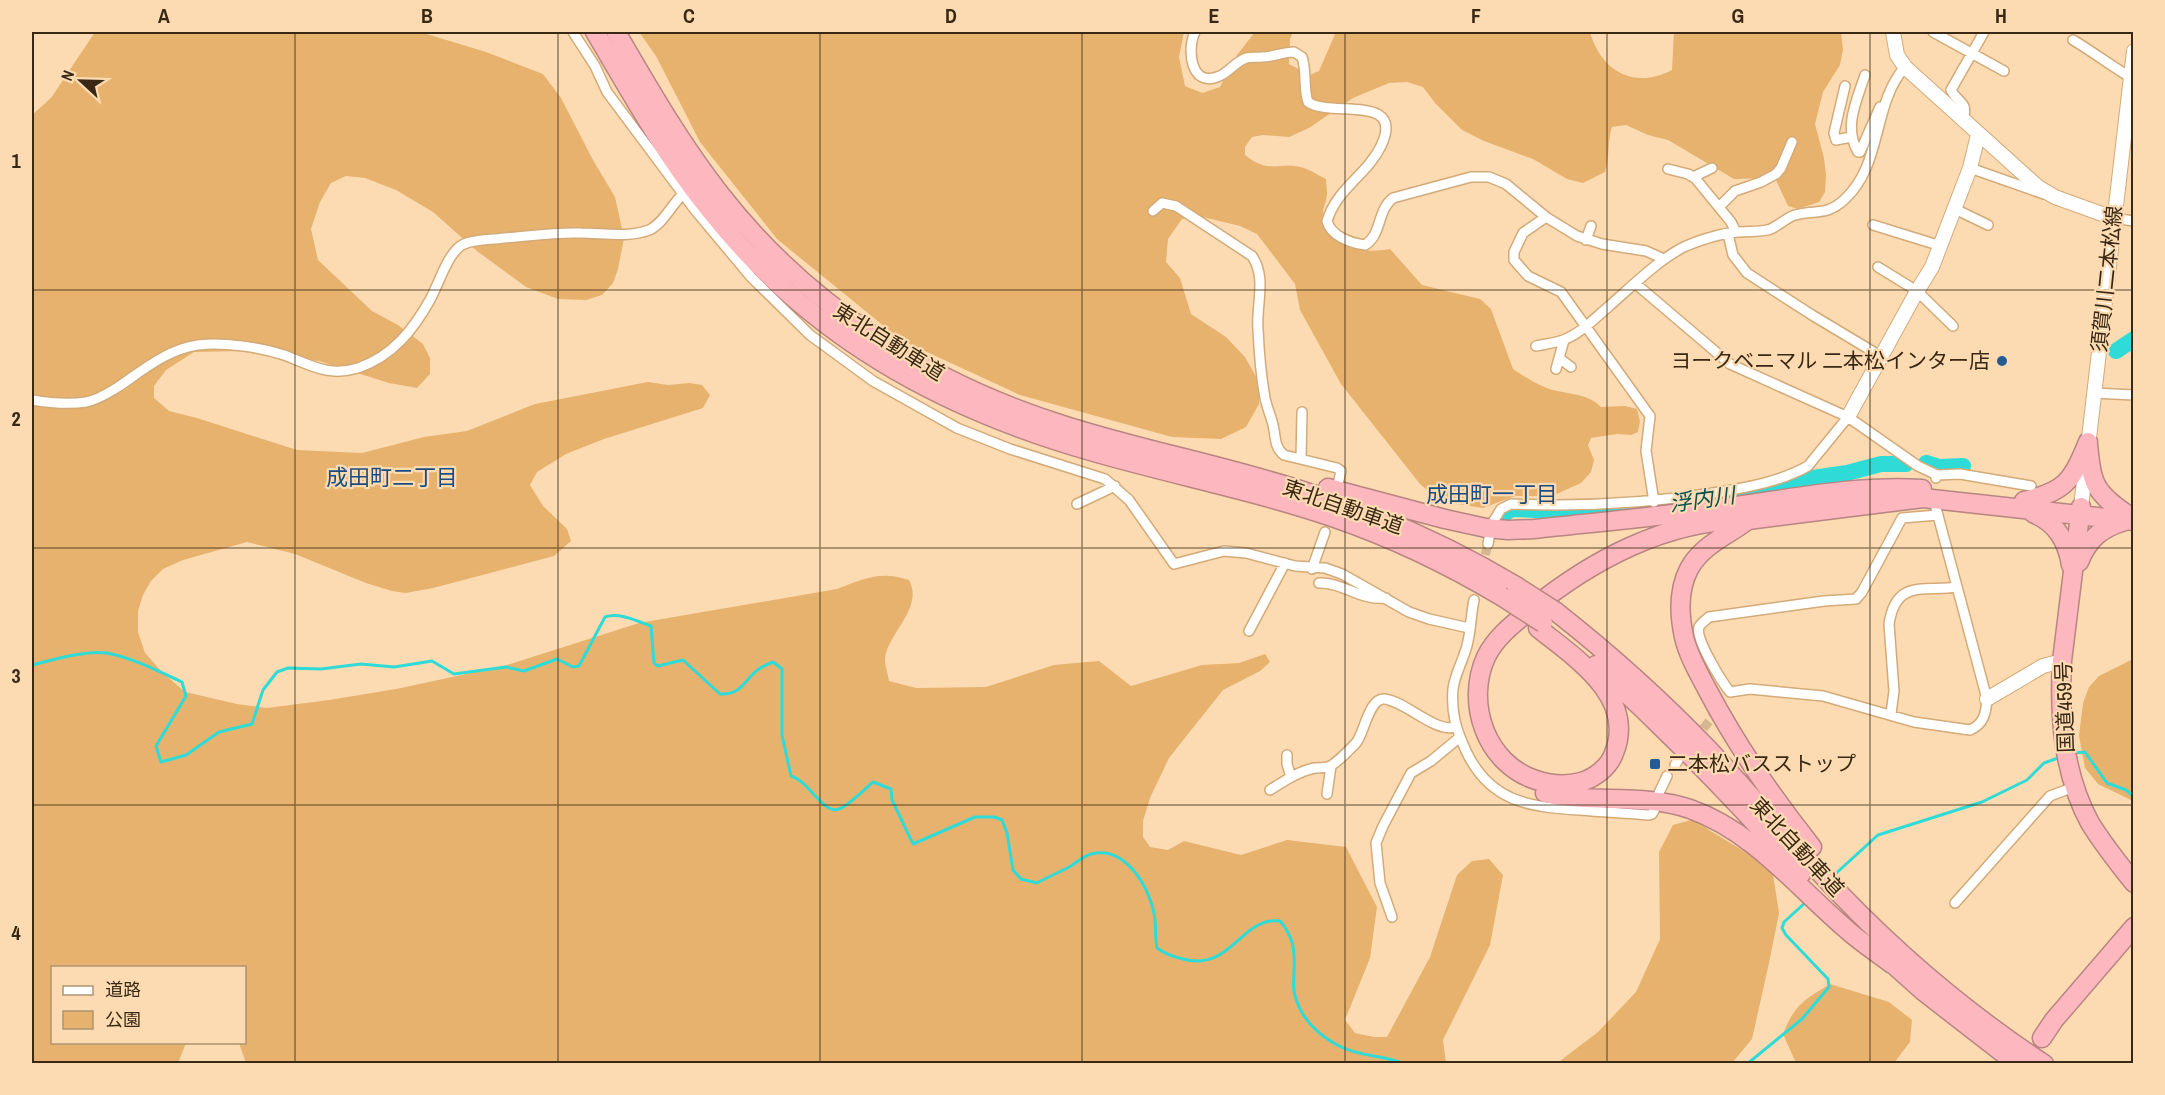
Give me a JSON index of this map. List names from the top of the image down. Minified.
{"streets":{"highway":["東北自動車道","国道459号"],"street":["須賀川二本松線"]},"crossings":[["須賀川二本松線","国道459号"]],"districts":["成田町二丁目","成田町一丁目"],"water":["浮内川"],"places":{"other":["ヨークベニマル 二本松インター店"],"transit":["二本松バスストップ"]},"legend":["道路","公園"],"north":"left","grid":{"columns":["A","B","C","D","E","F","G","H"],"rows":["1","2","3","4"]}}
